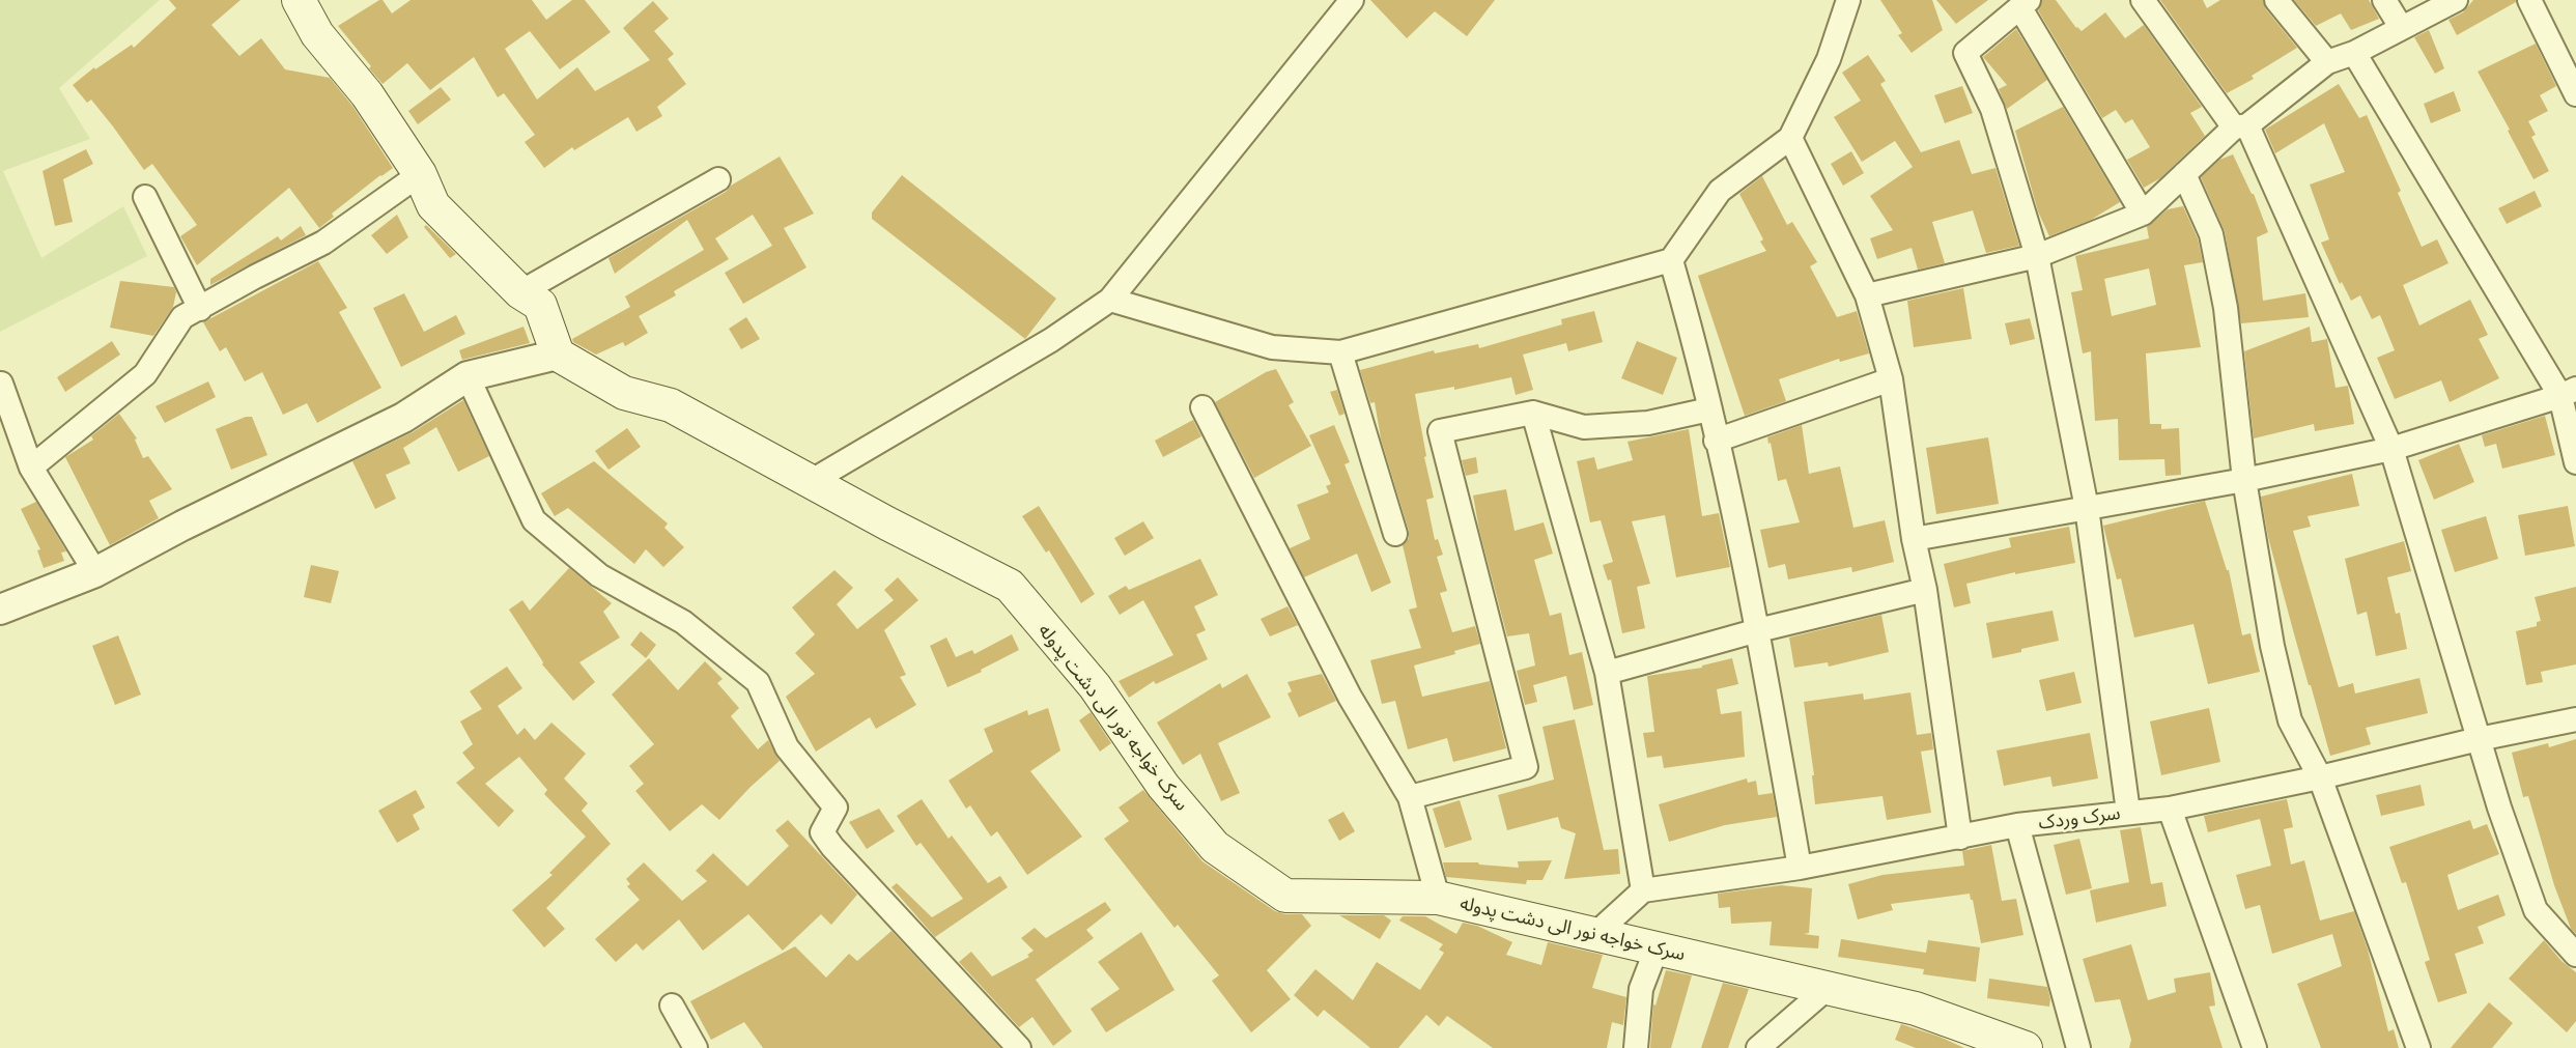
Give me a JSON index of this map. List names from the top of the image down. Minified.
{"streets":{"main road":["سرک خواجه نور الی دشت پدوله"],"street":["سرک وردک"]}}
